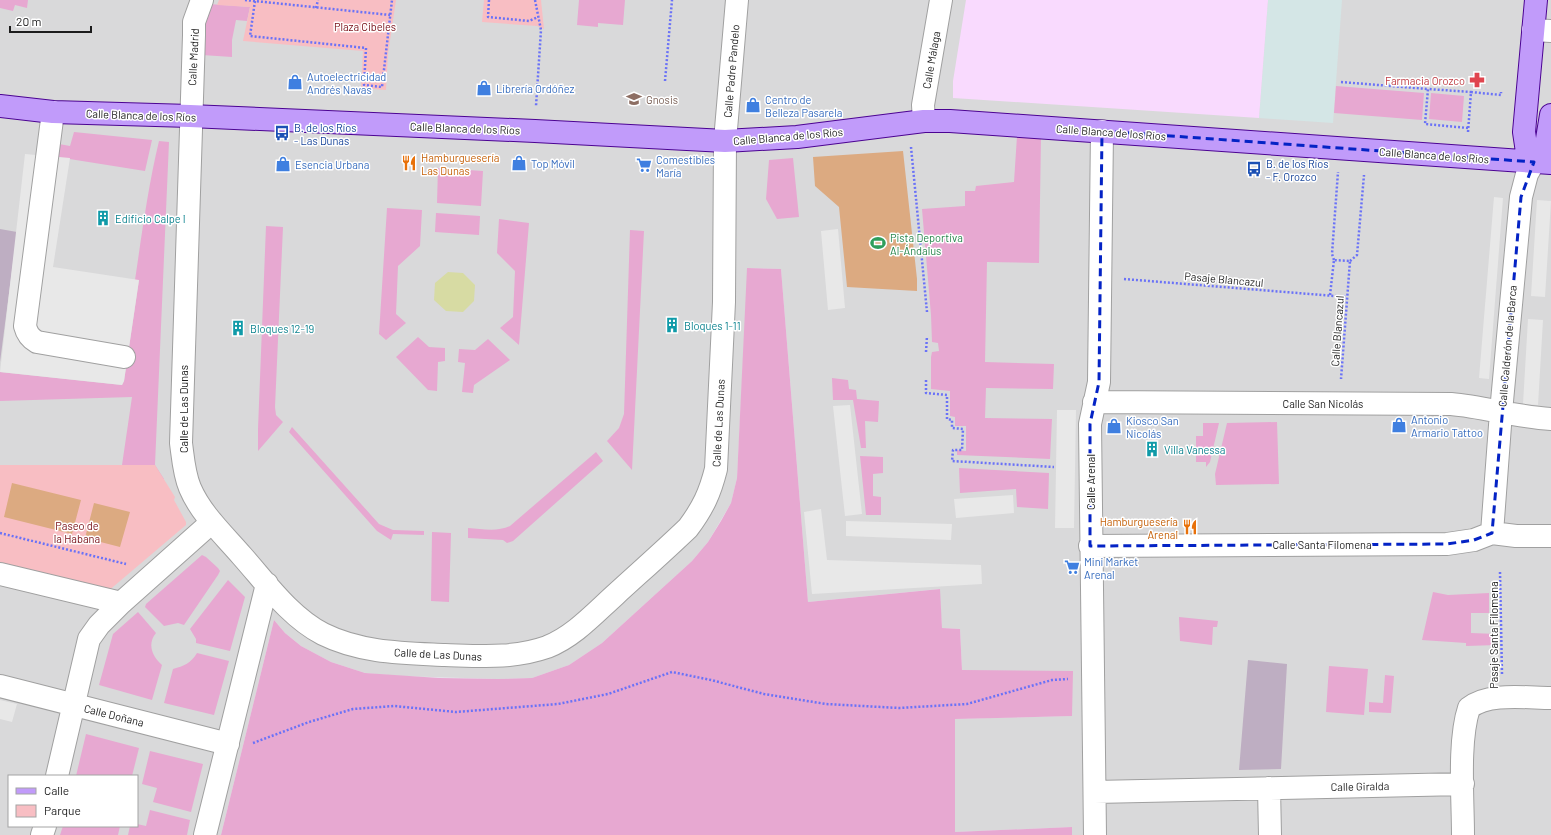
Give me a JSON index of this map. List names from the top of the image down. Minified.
{"streets":{"main road":["Calle Blanca de los Ríos","Calle Calderón de la Barca"],"street":["Calle Madrid","Calle Málaga","Calle Padre Pandelo","Calle San Nicolás","Calle de Las Dunas","Calle Arenal","Calle Santa Filomena","Calle Doñana","Calle Giralda"],"path":["Pasaje Blancazul","Calle Blancazul","Pasaje Santa Filomena"]},"crossings":[["Calle Madrid","Calle Blanca de los Ríos"],["Calle Madrid","Calle de Las Dunas"],["Calle Málaga","Calle Blanca de los Ríos"],["Calle Padre Pandelo","Calle Blanca de los Ríos"],["Calle Padre Pandelo","Calle de Las Dunas"],["Calle Blanca de los Ríos","Calle Blancazul"],["Calle Blanca de los Ríos","Calle Calderón de la Barca"],["Calle Blanca de los Ríos","Calle de Las Dunas"],["Calle Blanca de los Ríos","Calle Arenal"],["Pasaje Blancazul","Calle Blancazul"],["Pasaje Blancazul","Calle Arenal"],["Calle Blancazul","Calle San Nicolás"],["Calle Calderón de la Barca","Calle San Nicolás"],["Calle Calderón de la Barca","Calle Santa Filomena"],["Calle San Nicolás","Calle Arenal"],["Calle Arenal","Calle Santa Filomena"],["Calle Arenal","Calle Giralda"]],"parks":["Plaza Cibeles","Paseo de la Habana"],"places":{"pharmacy":["Farmacia Orozco"],"shop":["Autoelectricidad Andrés Navas","Librería Ordóñez","Centro de Belleza Pasarela","Top Móvil","Esencia Urbana","Antonio Armario Tattoo","Kiosco San Nicolás"],"school or university":["Gnosis"],"bus stop":["B. de los Ríos - Las Dunas","B. de los Ríos - F. Orozco"],"restaurant":["Hamburguesería Las Dunas","Hamburguesería Arenal"],"supermarket":["Comestibles María","Mini Market Arenal"],"building":["Edificio Calpe I","Bloques 1-11","Bloques 12-19","Villa Vanessa"],"sports":["Pista Deportiva Al-Ándalus"]},"legend":["Calle","Parque"],"scale_bar":"20 m"}
